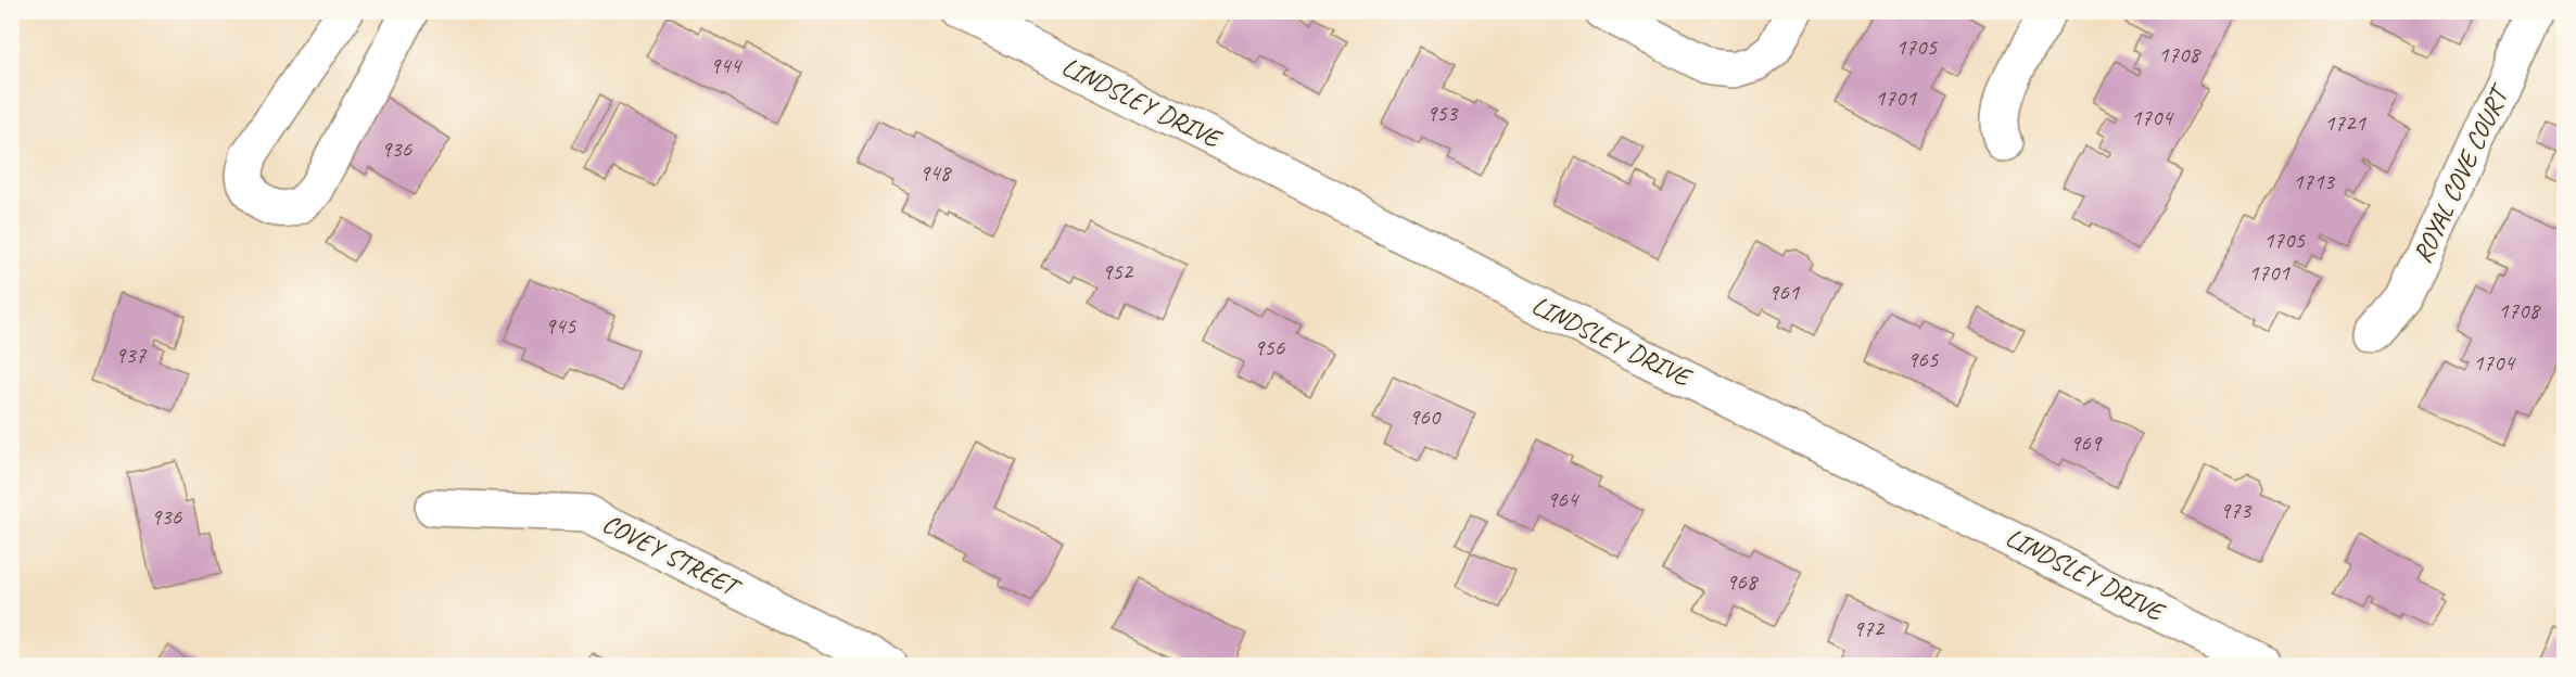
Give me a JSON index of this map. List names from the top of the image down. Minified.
{"streets":{"street":["LINDSLEY DRIVE","ROYAL COVE COURT","COVEY STREET"]},"house_numbers":["1705","1708","944","1701","953","1704","1721","936","948","1713","1705","952","1701","961","1708","945","956","937","965","1704","960","969","964","973","936","968","972"]}
